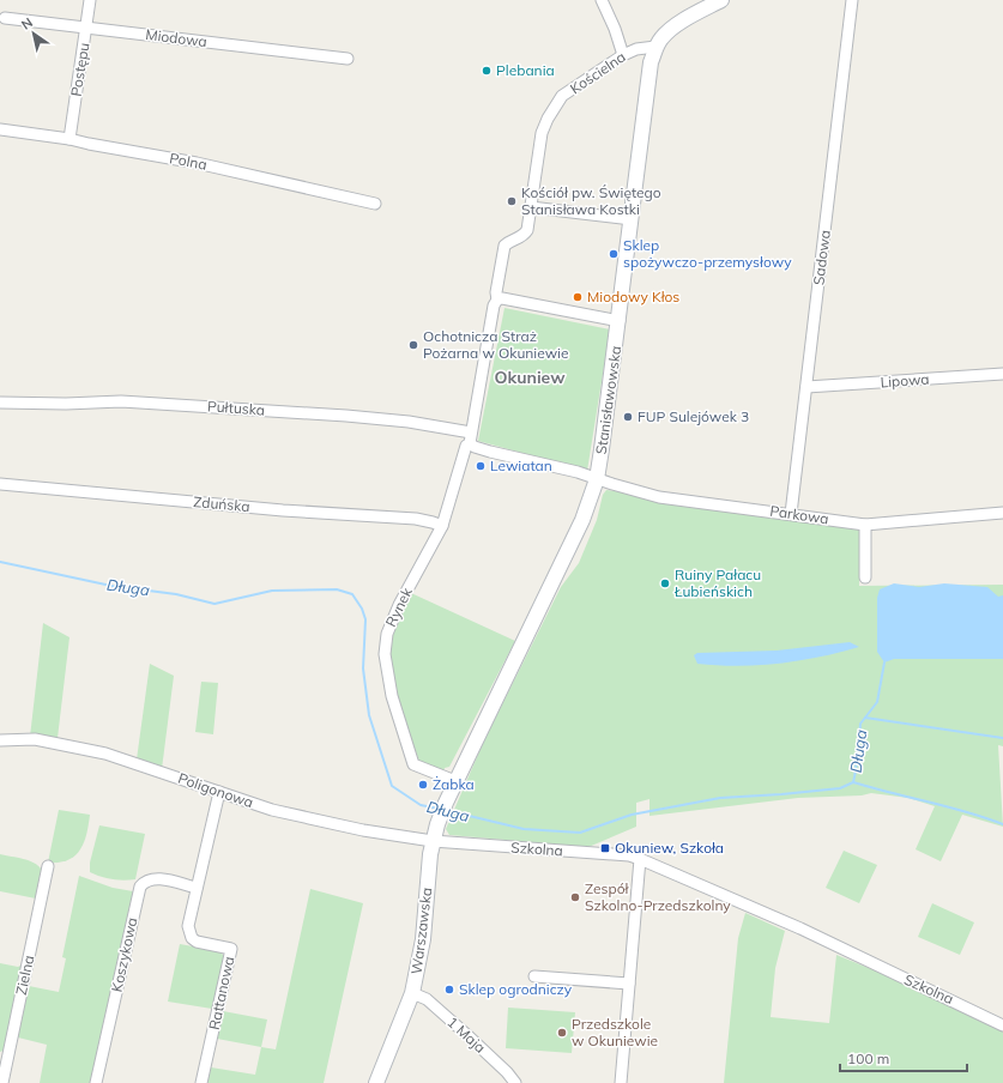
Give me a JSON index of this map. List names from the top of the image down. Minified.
{"streets":{"main road":["Stanisławowska","Warszawska"],"street":["Miodowa","Postępu","Kościelna","Polna","Sadowa","Lipowa","Pułtuska","Zduńska","Parkowa","Rynek","Poligonowa","Szkolna","Koszykowa","Zielna","Rattanowa","1 Maja"]},"crossings":[["Miodowa","Postępu"],["Postępu","Polna"],["Kościelna","Stanisławowska"],["Kościelna","Rynek"],["Sadowa","Lipowa"],["Sadowa","Parkowa"],["Stanisławowska","Parkowa"],["Stanisławowska","Rynek"],["Stanisławowska","Warszawska"],["Pułtuska","Rynek"],["Zduńska","Rynek"],["Poligonowa","Szkolna"],["Poligonowa","Warszawska"],["Poligonowa","Rattanowa"],["Szkolna","Warszawska"],["Warszawska","1 Maja"],["Koszykowa","Rattanowa"]],"districts":["Okuniew"],"water":["Długa"],"places":{"other":["Plebania","Kościół pw. Świętego Stanisława Kostki","Sklep spożywczo-przemysłowy","Miodowy Kłos","Ochotnicza Straż Pożarna w Okuniewie","FUP Sulejówek 3","Lewiatan","Ruiny Pałacu Łubieńskich","Żabka","Zespół Szkolno-Przedszkolny","Sklep ogrodniczy","Przedszkole w Okuniewie"],"transit":["Okuniew, Szkoła"]},"scale_bar":"100 m","north":"top left"}
